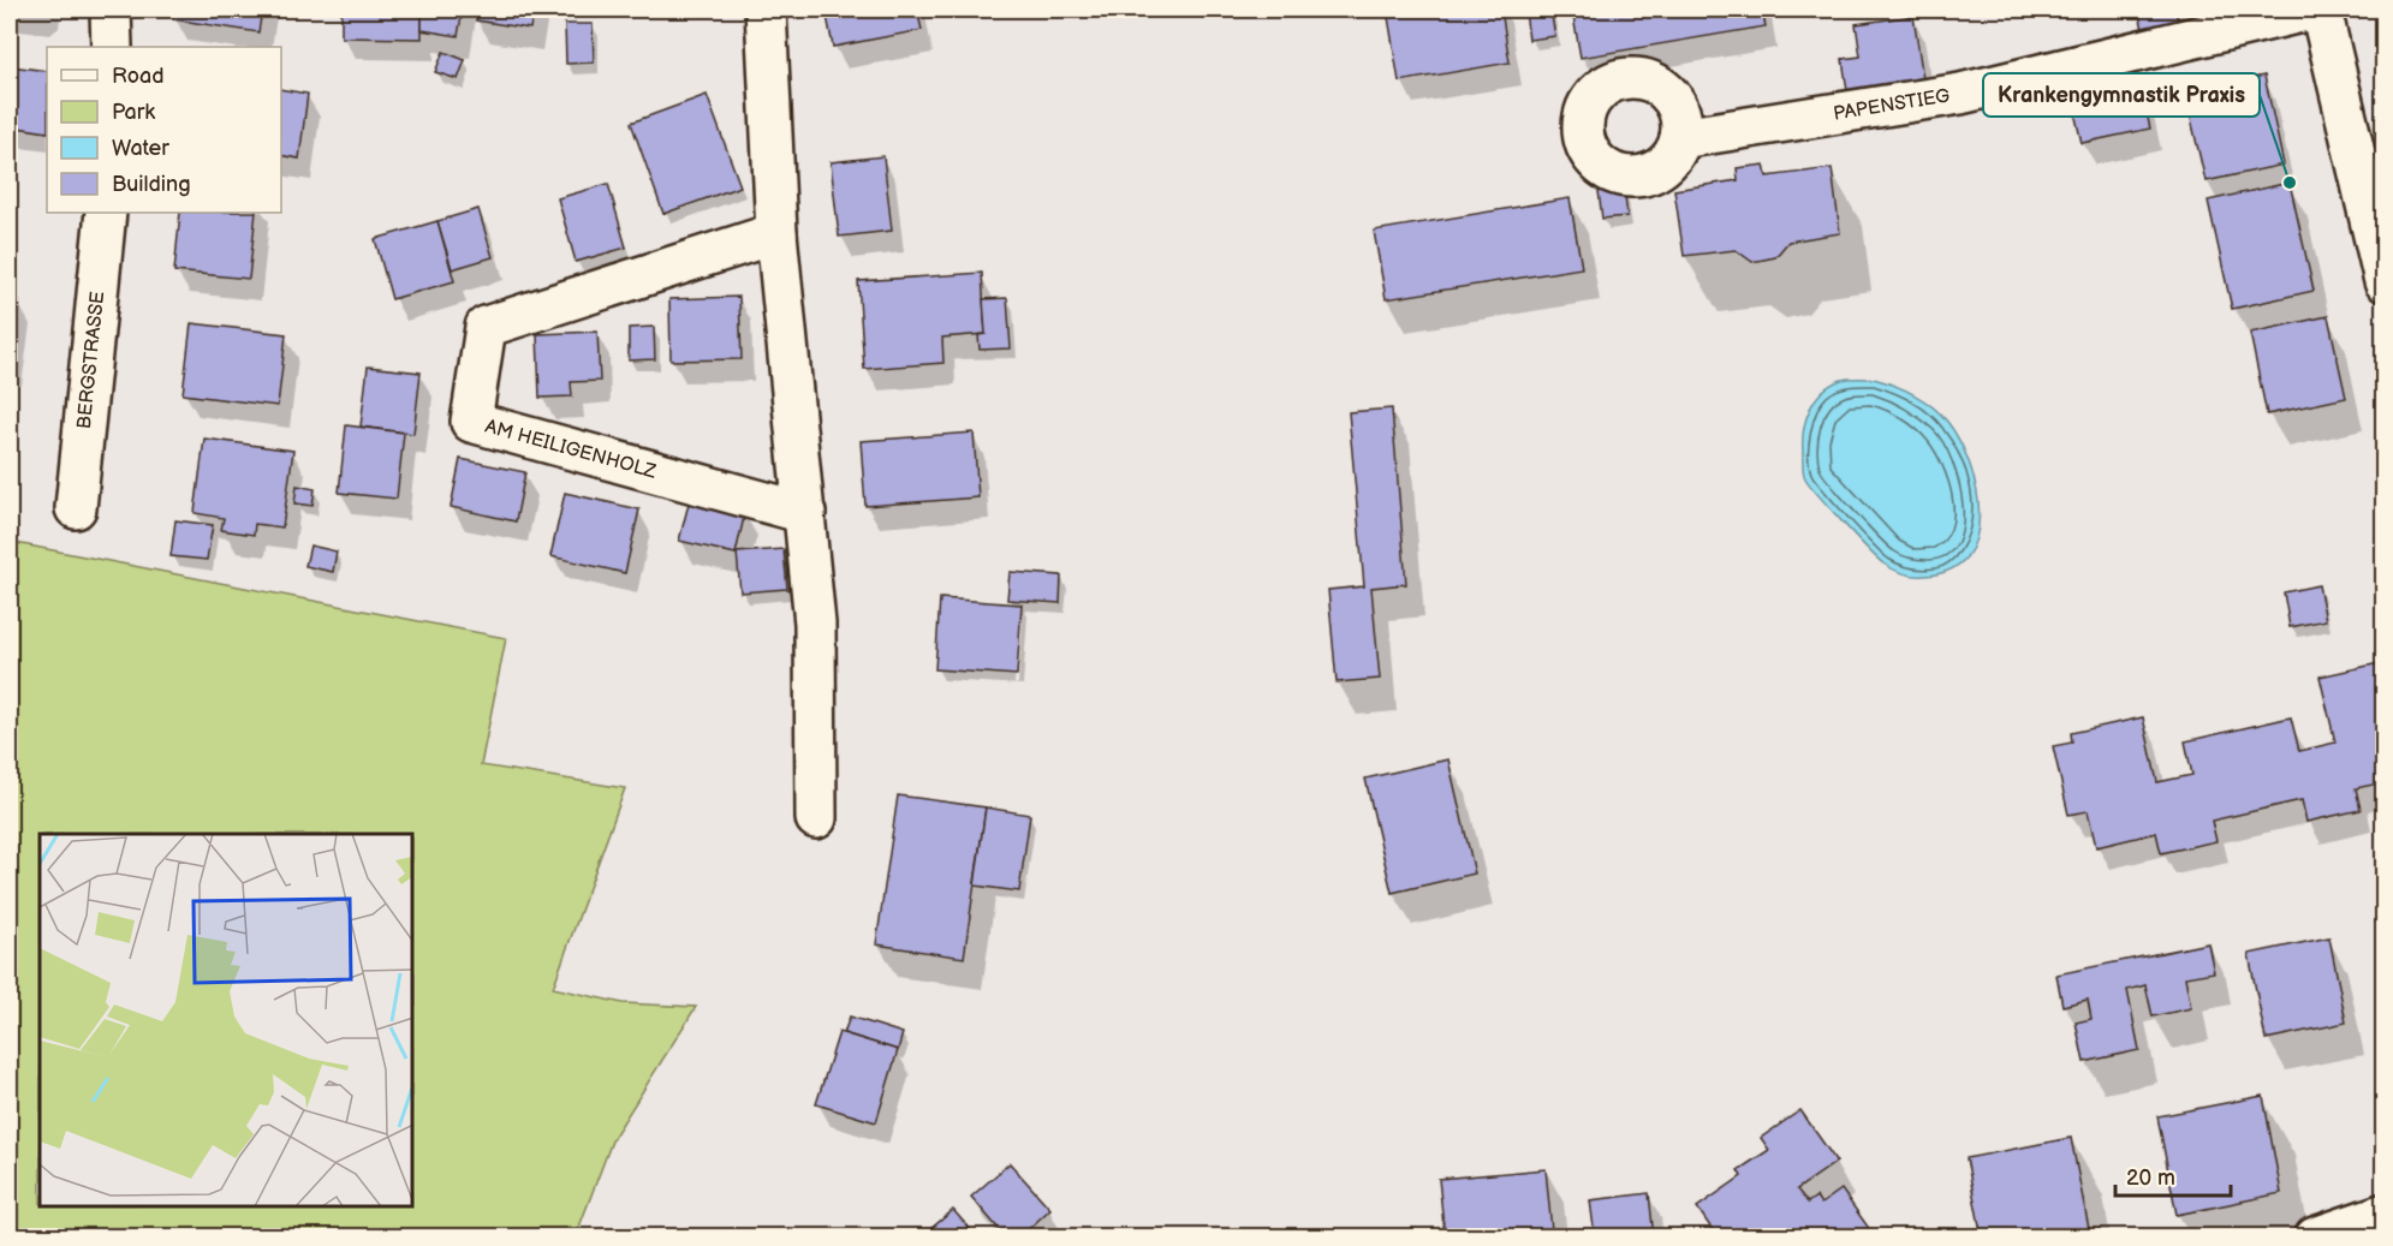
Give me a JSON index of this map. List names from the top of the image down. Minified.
{"streets":{"street":["PAPENSTIEG","BERGSTRASSE","AM HEILIGENHOLZ"]},"places":["Krankengymnastik Praxis"],"legend":["Road","Park","Water","Building"],"scale_bar":"20 m"}
